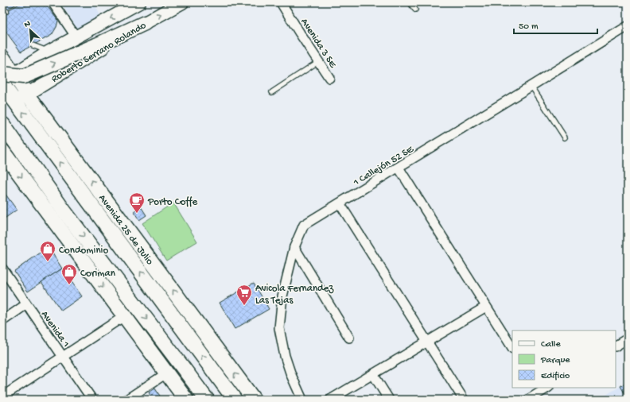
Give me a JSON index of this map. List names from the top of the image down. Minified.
{"streets":{"main road":["Roberto Serrano Rolando","Avenida 25 de Julio"],"street":["Avenida 3 SE","1 Callejón 52 SE","Avenida 1"]},"crossings":[["Roberto Serrano Rolando","Avenida 25 de Julio"]],"places":{"cafe":["Porto Coffe"],"shop":["Condominio","Coriman"],"supermarket":["Avicola Fernandez Las Tejas"]},"legend":["Calle","Parque","Edificio"],"scale_bar":"50 m","north":"top left"}
